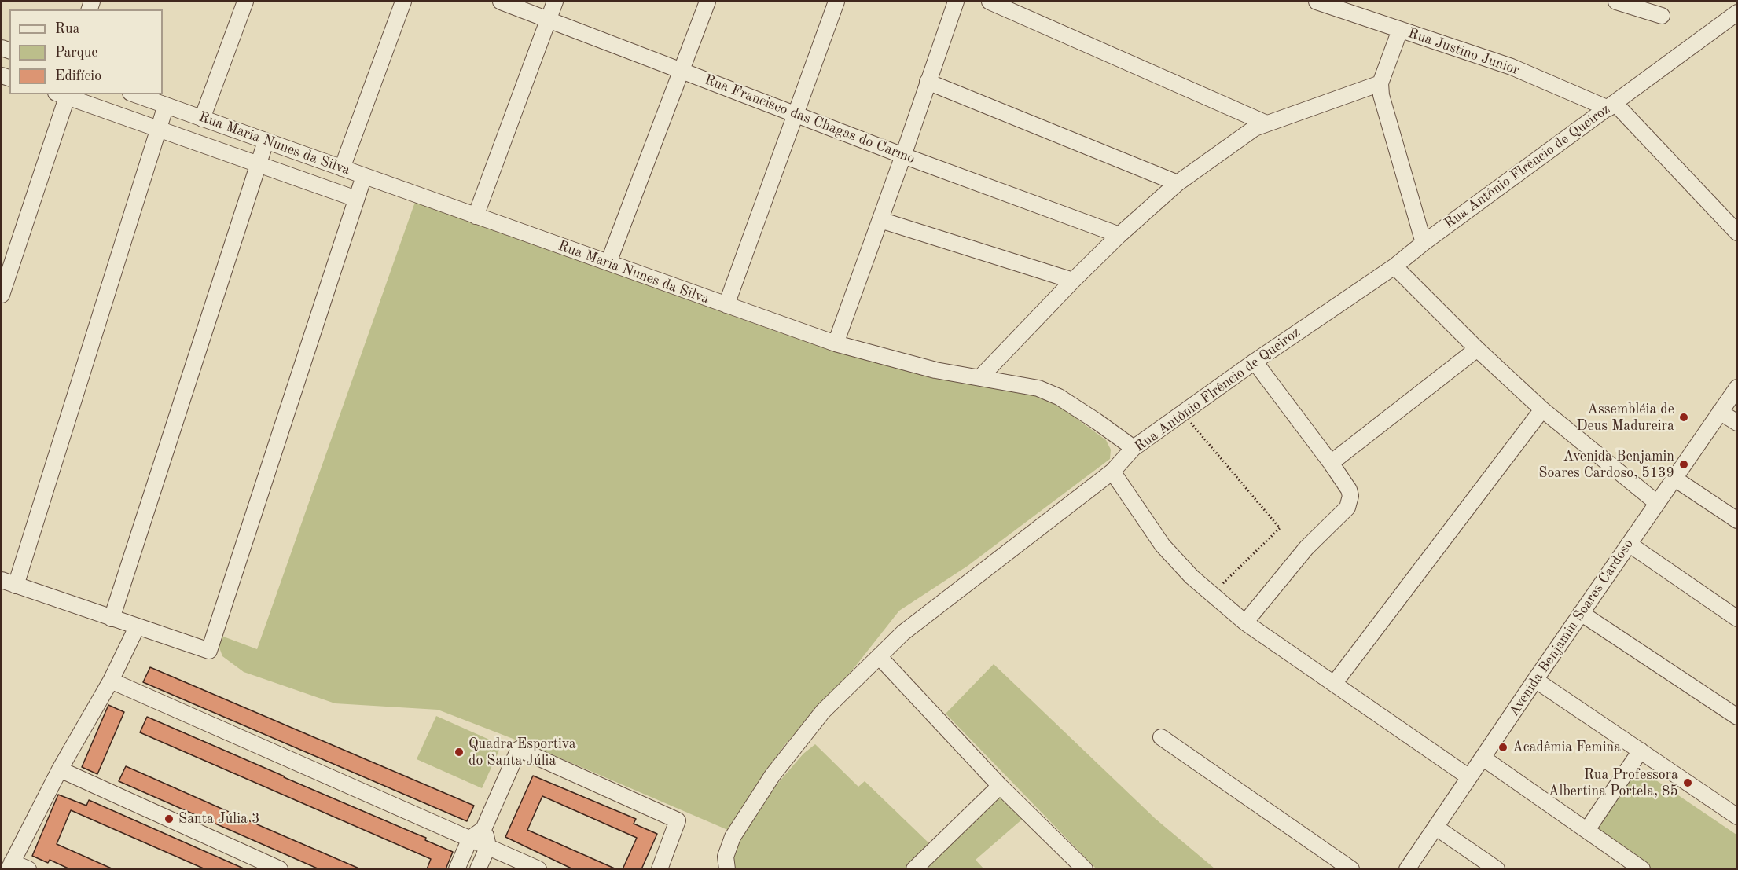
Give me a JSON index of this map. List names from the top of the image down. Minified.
{"streets":{"street":["Rua Justino Junior","Rua Francisco das Chagas do Carmo","Rua Maria Nunes da Silva","Rua Antônio Flrêncio de Queiroz","Avenida Benjamin Soares Cardoso"]},"crossings":[["Rua Justino Junior","Rua Antônio Flrêncio de Queiroz"],["Rua Maria Nunes da Silva","Rua Antônio Flrêncio de Queiroz"]],"places":["Assembléia de Deus Madureira","Avenida Benjamin Soares Cardoso, 5139","Acadêmia Femina","Quadra Esportiva do Santa Júlia","Rua Professora Albertina Portela, 85","Santa Júlia 3"],"legend":["Rua","Parque","Edifício"]}
